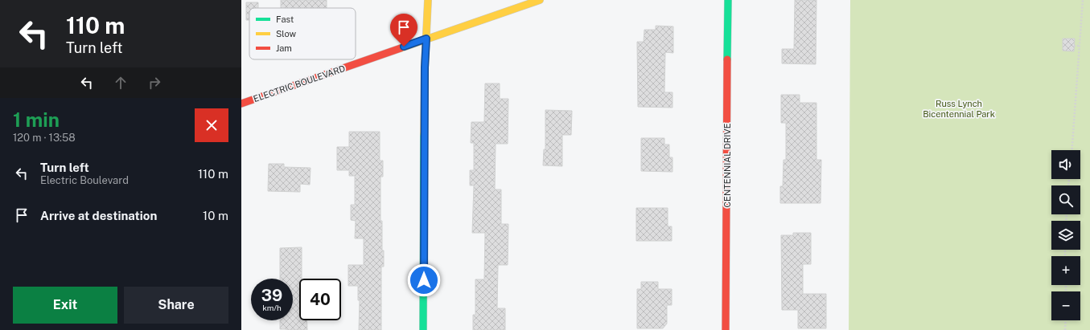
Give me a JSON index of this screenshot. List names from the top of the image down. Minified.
{"streets":{"street":["ELECTRIC BOULEVARD","CENTENNIAL DRIVE"]},"parks":["Russ Lynch Bicentennial Park"],"legend":["Fast","Slow","Jam"],"page":{"turn":["110 m","Turn left"],"heading":["1 min","120 m · 13:58"],"map_buttons":["+","−"],"list":[{"name":"Turn left","note":"Electric Boulevard","value":"110 m"},{"name":"Arrive at destination","value":"10 m"}],"speed":"39 km/h","limit":"40","buttons":["Exit","Share"]}}
